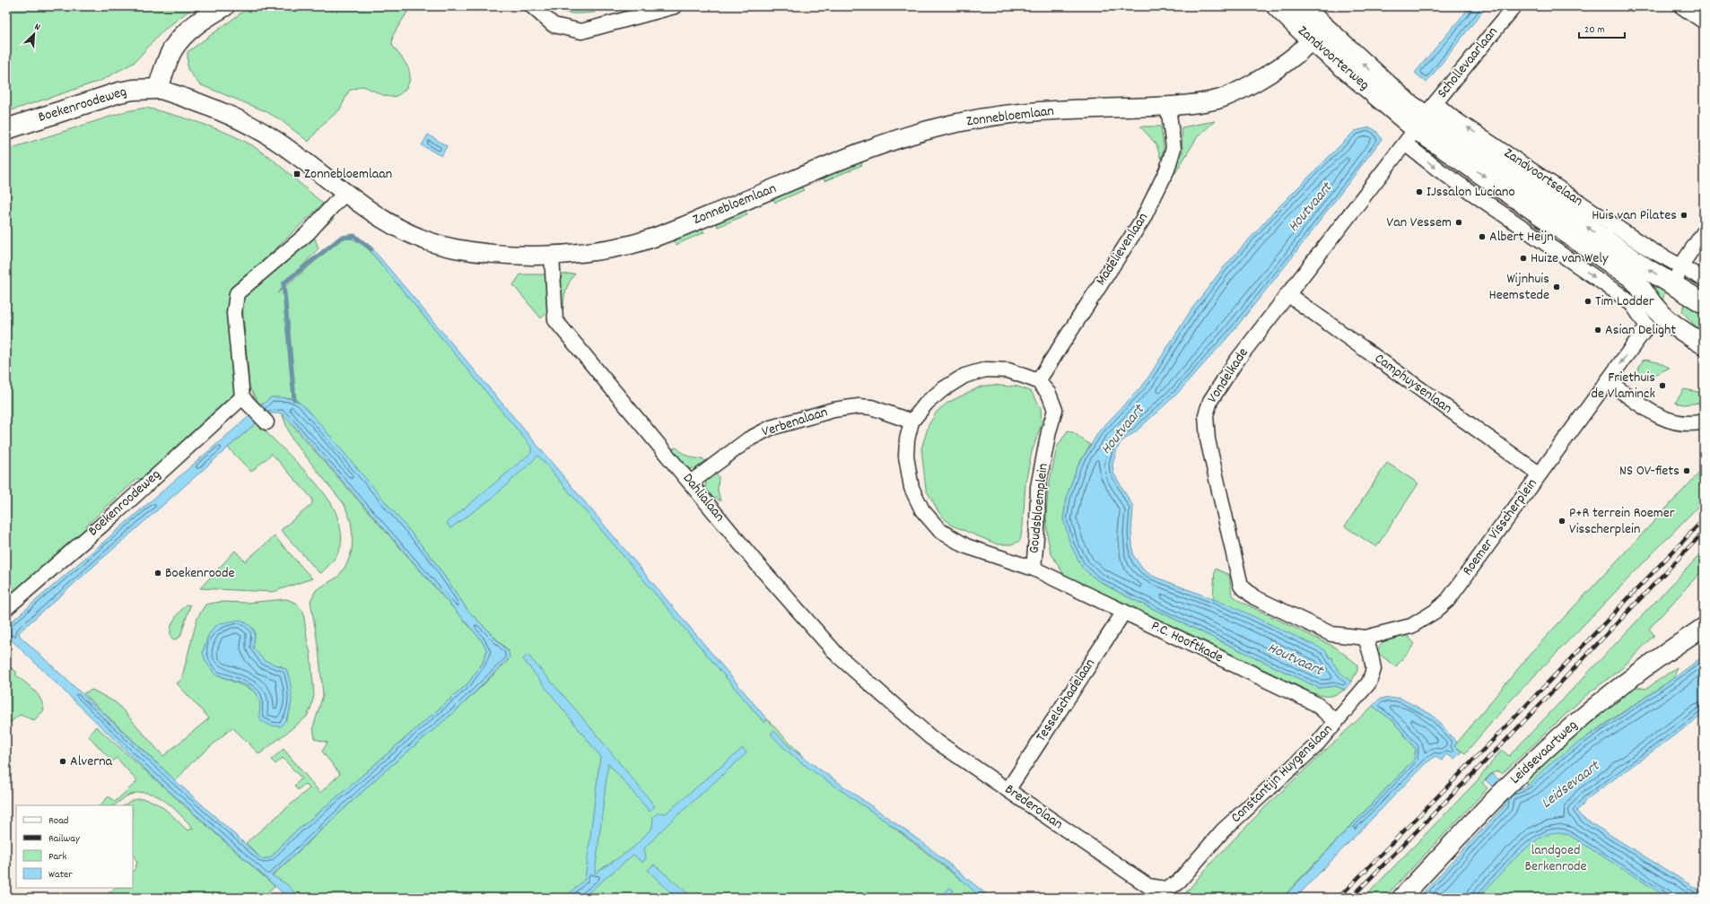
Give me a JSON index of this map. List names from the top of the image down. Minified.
{"streets":{"main road":["Zandvoorterweg","Boekenroodeweg","Zandvoortselaan"],"street":["Schollevaarlaan","Zonnebloemlaan","Madelievenlaan","Vondelkade","Camphuysenlaan","Verbenalaan","Dahlialaan","Goudsbloemplein","Roemer Visscherplein","P.C. Hooftkade","Tesselschadelaan","Leidsevaartweg","Constantijn Huygenslaan","Brederolaan"]},"crossings":[["Zandvoorterweg","Zonnebloemlaan"],["Zandvoorterweg","Zandvoortselaan"],["Schollevaarlaan","Zandvoortselaan"],["Schollevaarlaan","Vondelkade"],["Boekenroodeweg","Zonnebloemlaan"],["Zonnebloemlaan","Madelievenlaan"],["Zonnebloemlaan","Dahlialaan"],["Zandvoortselaan","Vondelkade"],["Zandvoortselaan","Roemer Visscherplein"],["Madelievenlaan","Goudsbloemplein"],["Vondelkade","Camphuysenlaan"],["Vondelkade","Roemer Visscherplein"],["Vondelkade","Constantijn Huygenslaan"],["Camphuysenlaan","Roemer Visscherplein"],["Verbenalaan","Dahlialaan"],["Verbenalaan","Goudsbloemplein"],["Dahlialaan","Brederolaan"],["Goudsbloemplein","P.C. Hooftkade"],["Roemer Visscherplein","Constantijn Huygenslaan"],["P.C. Hooftkade","Tesselschadelaan"],["P.C. Hooftkade","Constantijn Huygenslaan"],["Tesselschadelaan","Brederolaan"],["Constantijn Huygenslaan","Brederolaan"]],"water":["Houtvaart","Leidsevaart"],"parks":["landgoed Berkenrode"],"places":{"transit":["Zonnebloemlaan"],"other":["IJssalon Luciano","Huis van Pilates","Van Vessem","Albert Heijn","Huize van Wely","Wijnhuis Heemstede","Tim Lodder","Asian Delight","Friethuis de Vlaminck","NS OV-fiets","P+R terrein Roemer Visscherplein","Boekenroode","Alverna"]},"legend":["Road","Railway","Park","Water"],"scale_bar":"20 m","north":"top right"}
